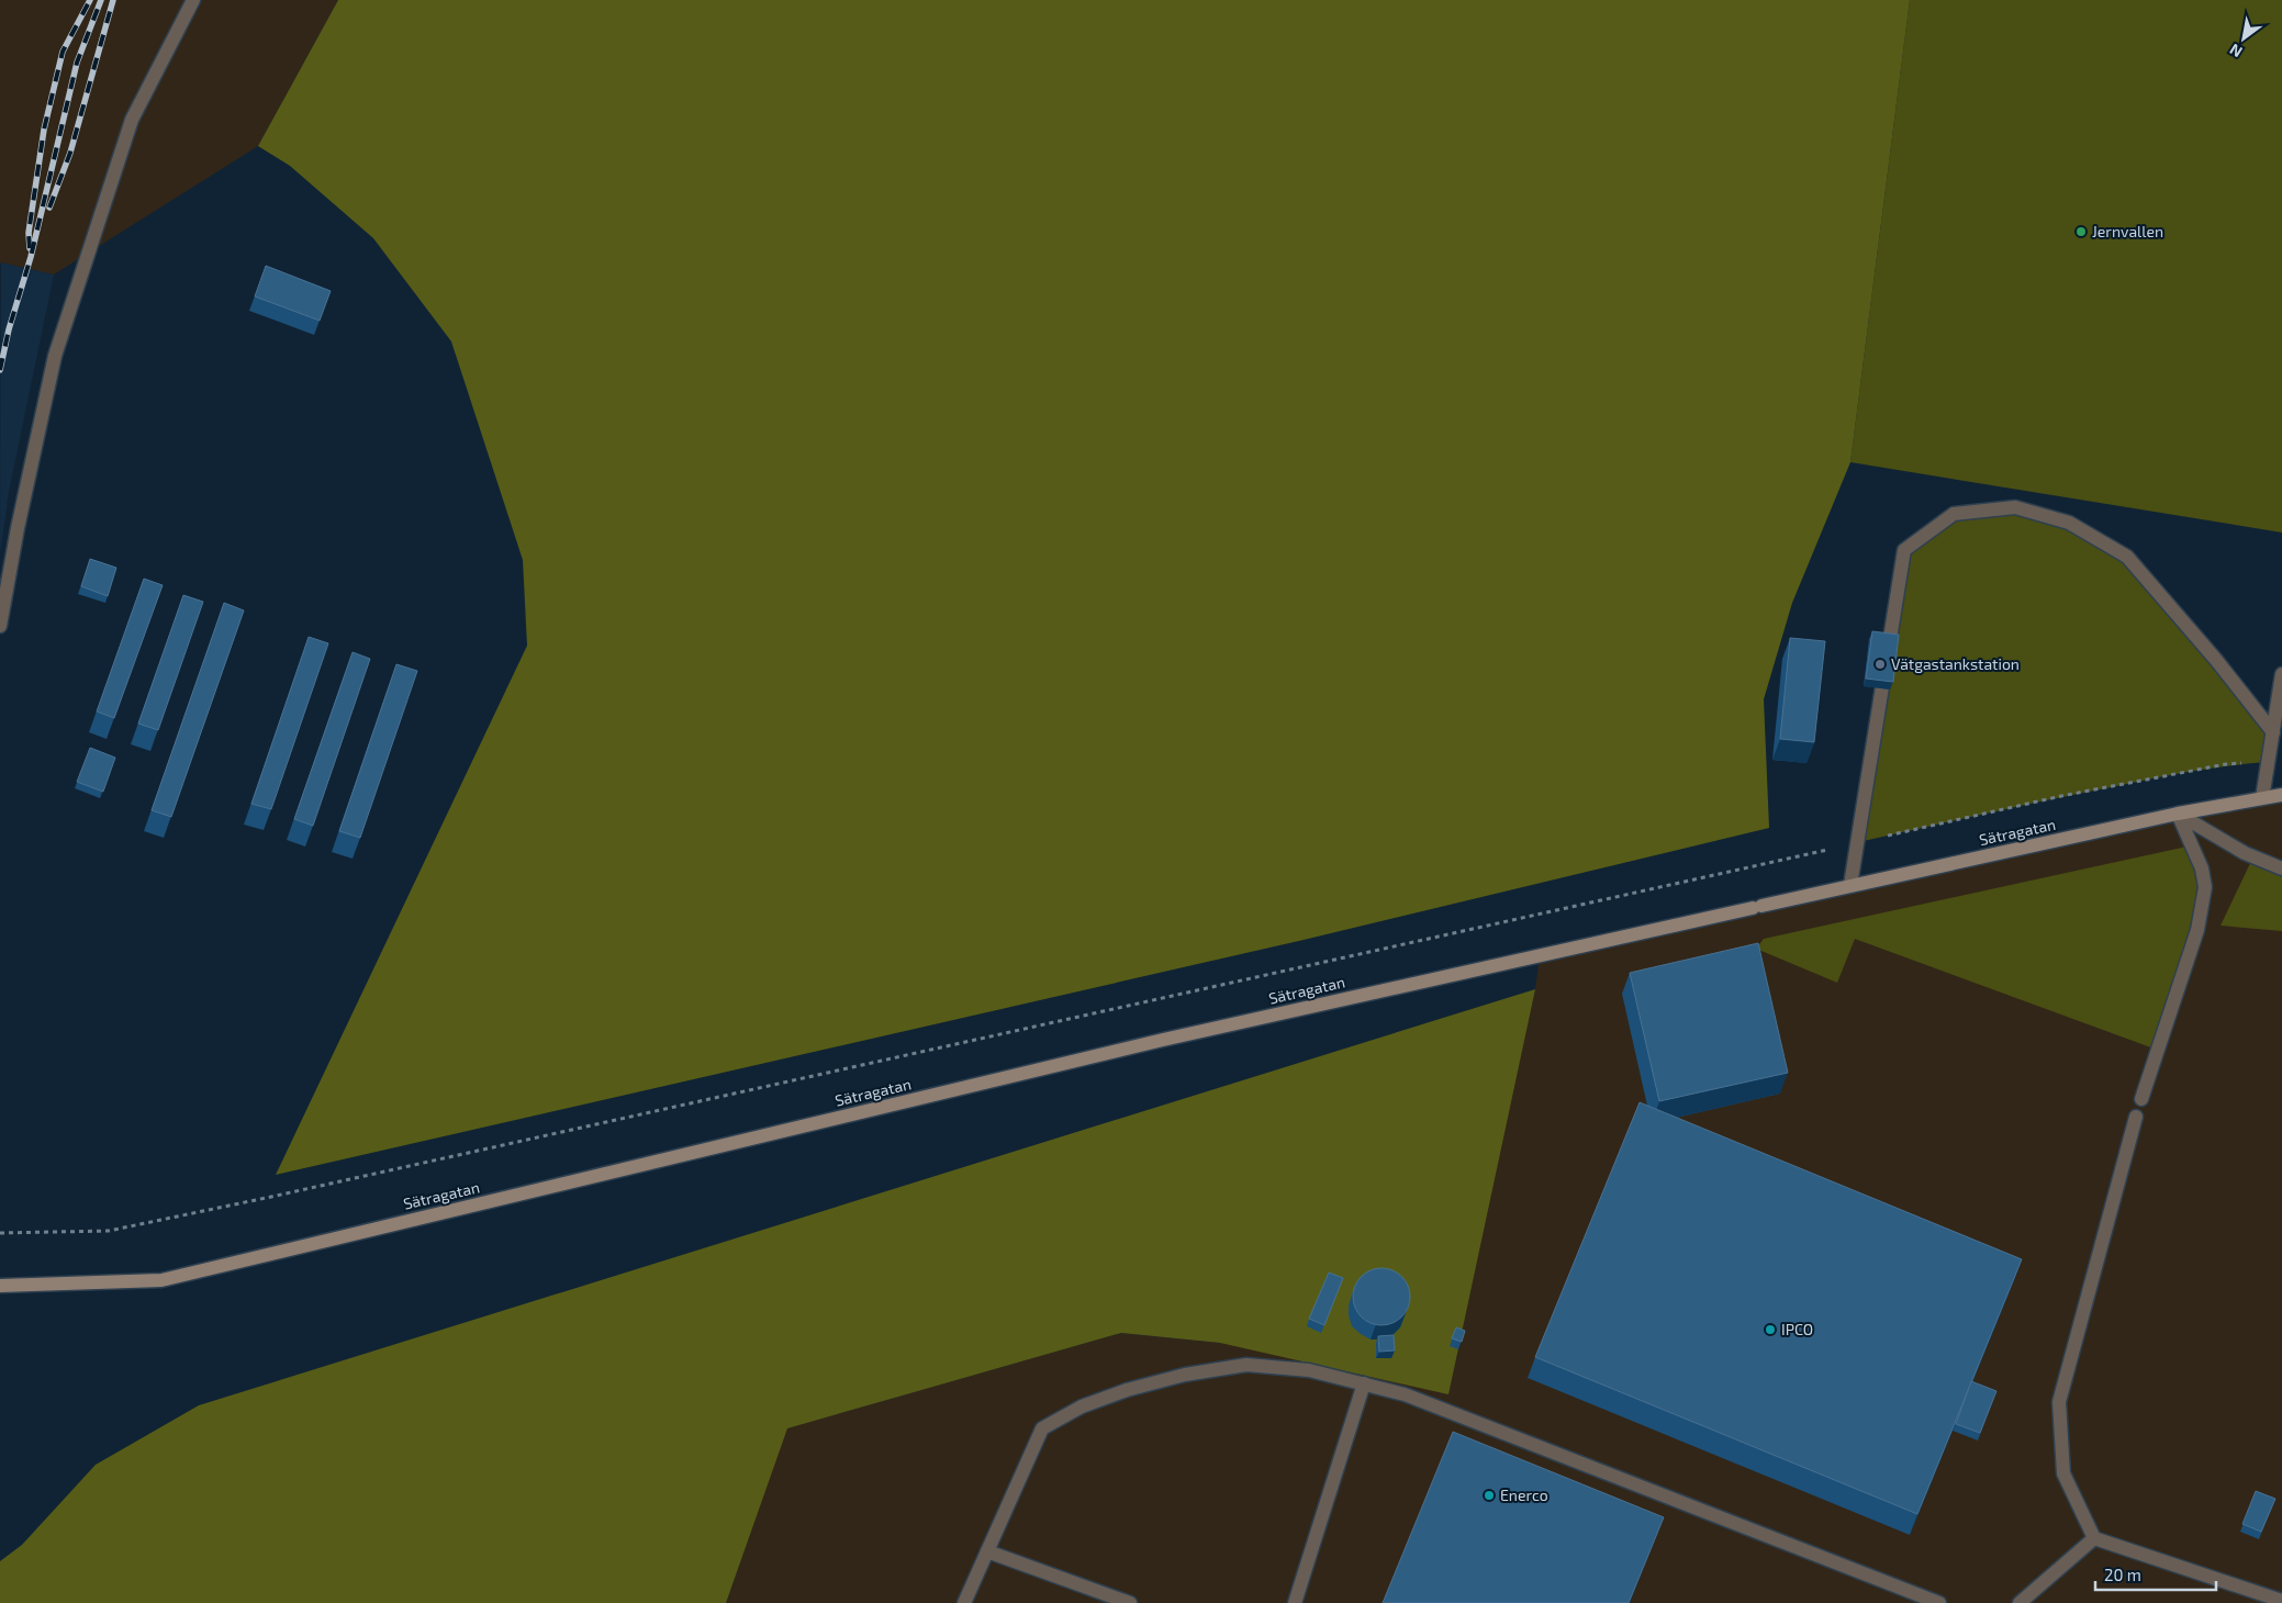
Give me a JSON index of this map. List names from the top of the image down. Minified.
{"streets":{"street":["Sätragatan"]},"places":["Jernvallen","Vätgastankstation","IPCO","Enerco"],"scale_bar":"20 m","north":"bottom left"}
